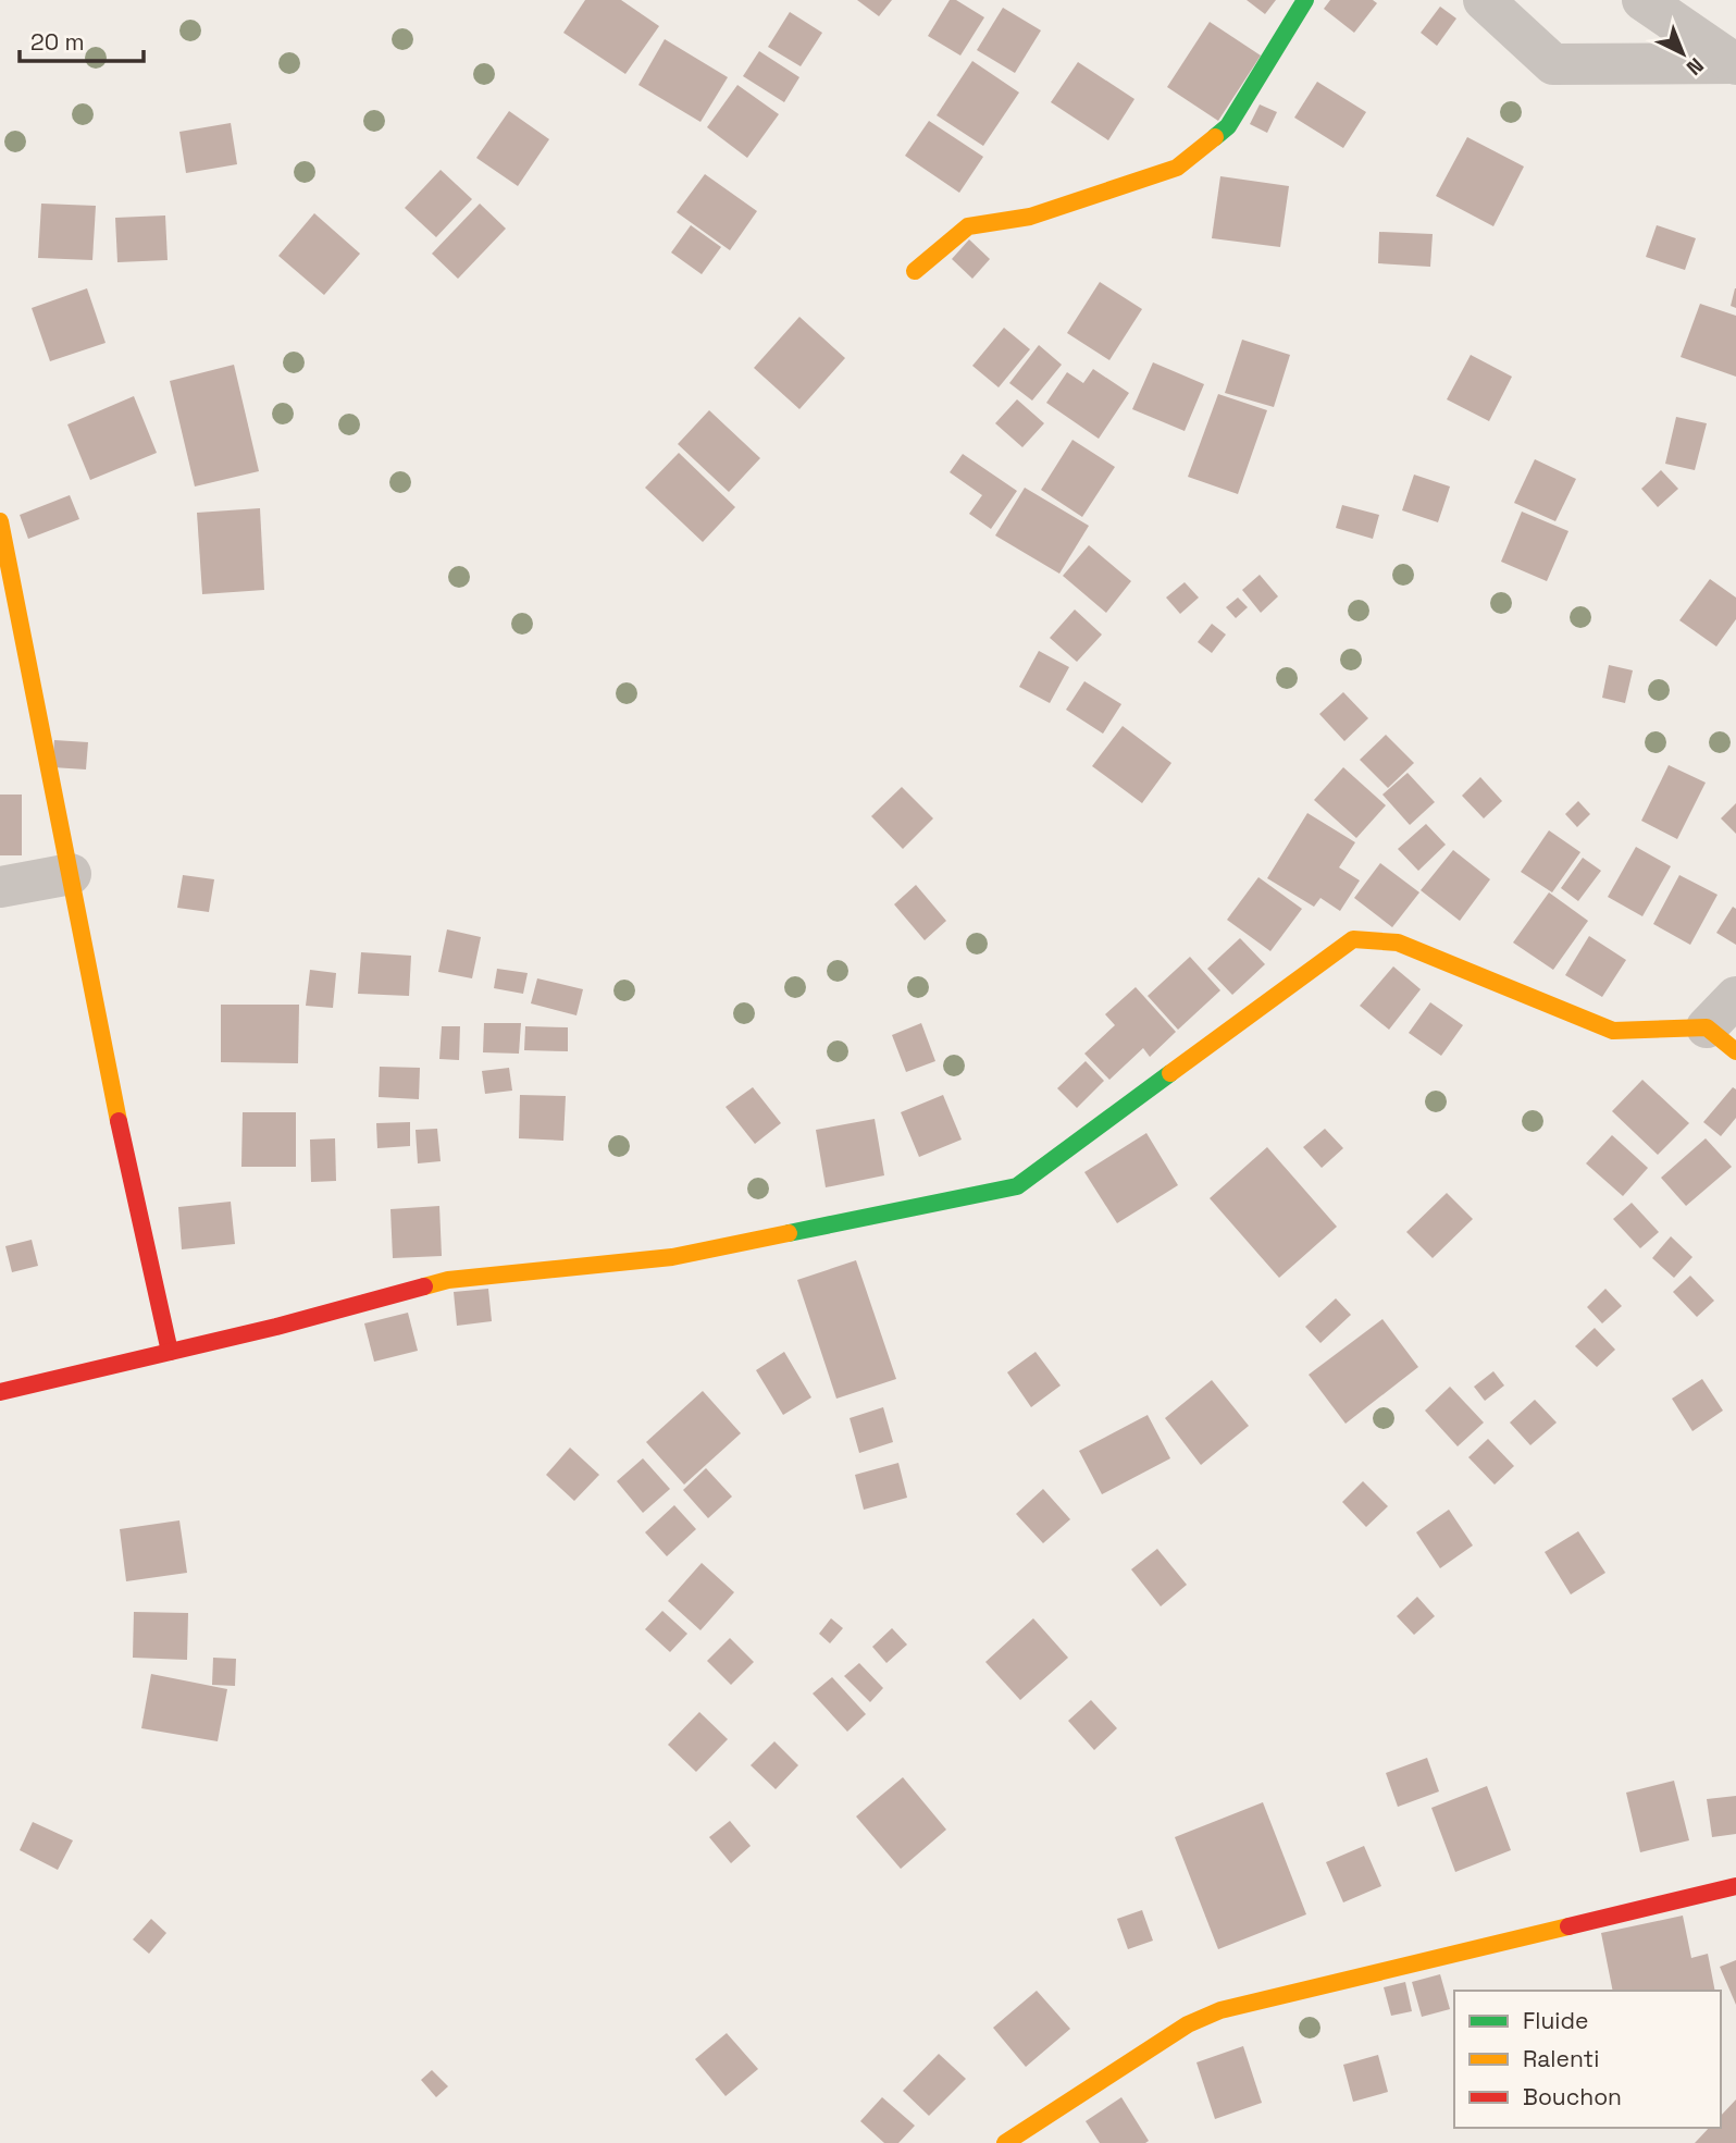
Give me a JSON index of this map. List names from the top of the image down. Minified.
{"legend":["Fluide","Ralenti","Bouchon"],"scale_bar":"20 m","north":"bottom right"}
